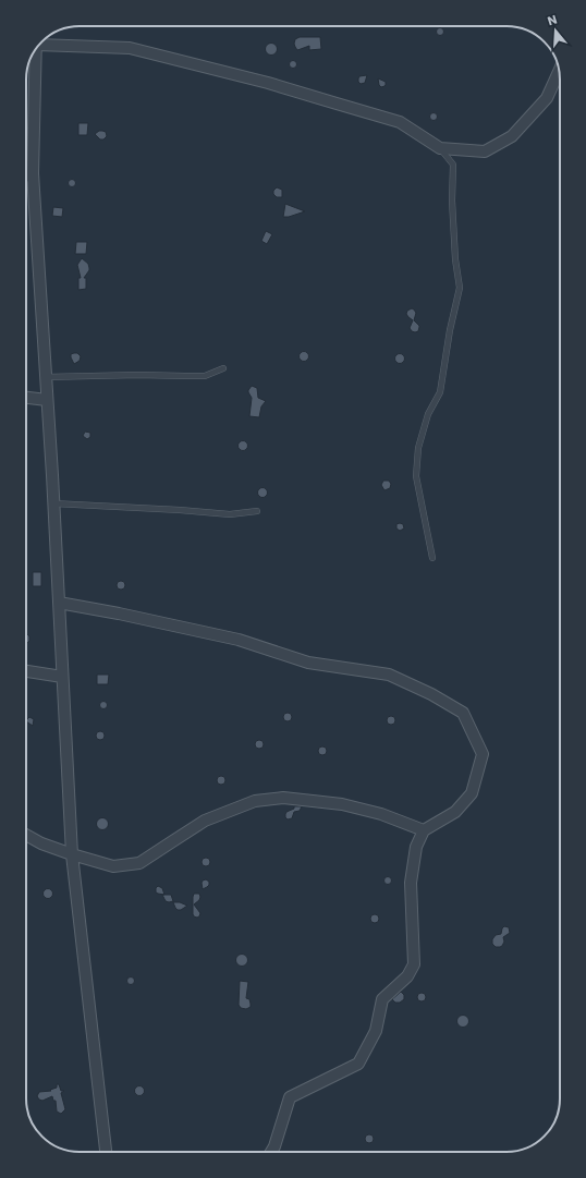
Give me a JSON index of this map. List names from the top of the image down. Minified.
{"north":"top"}
